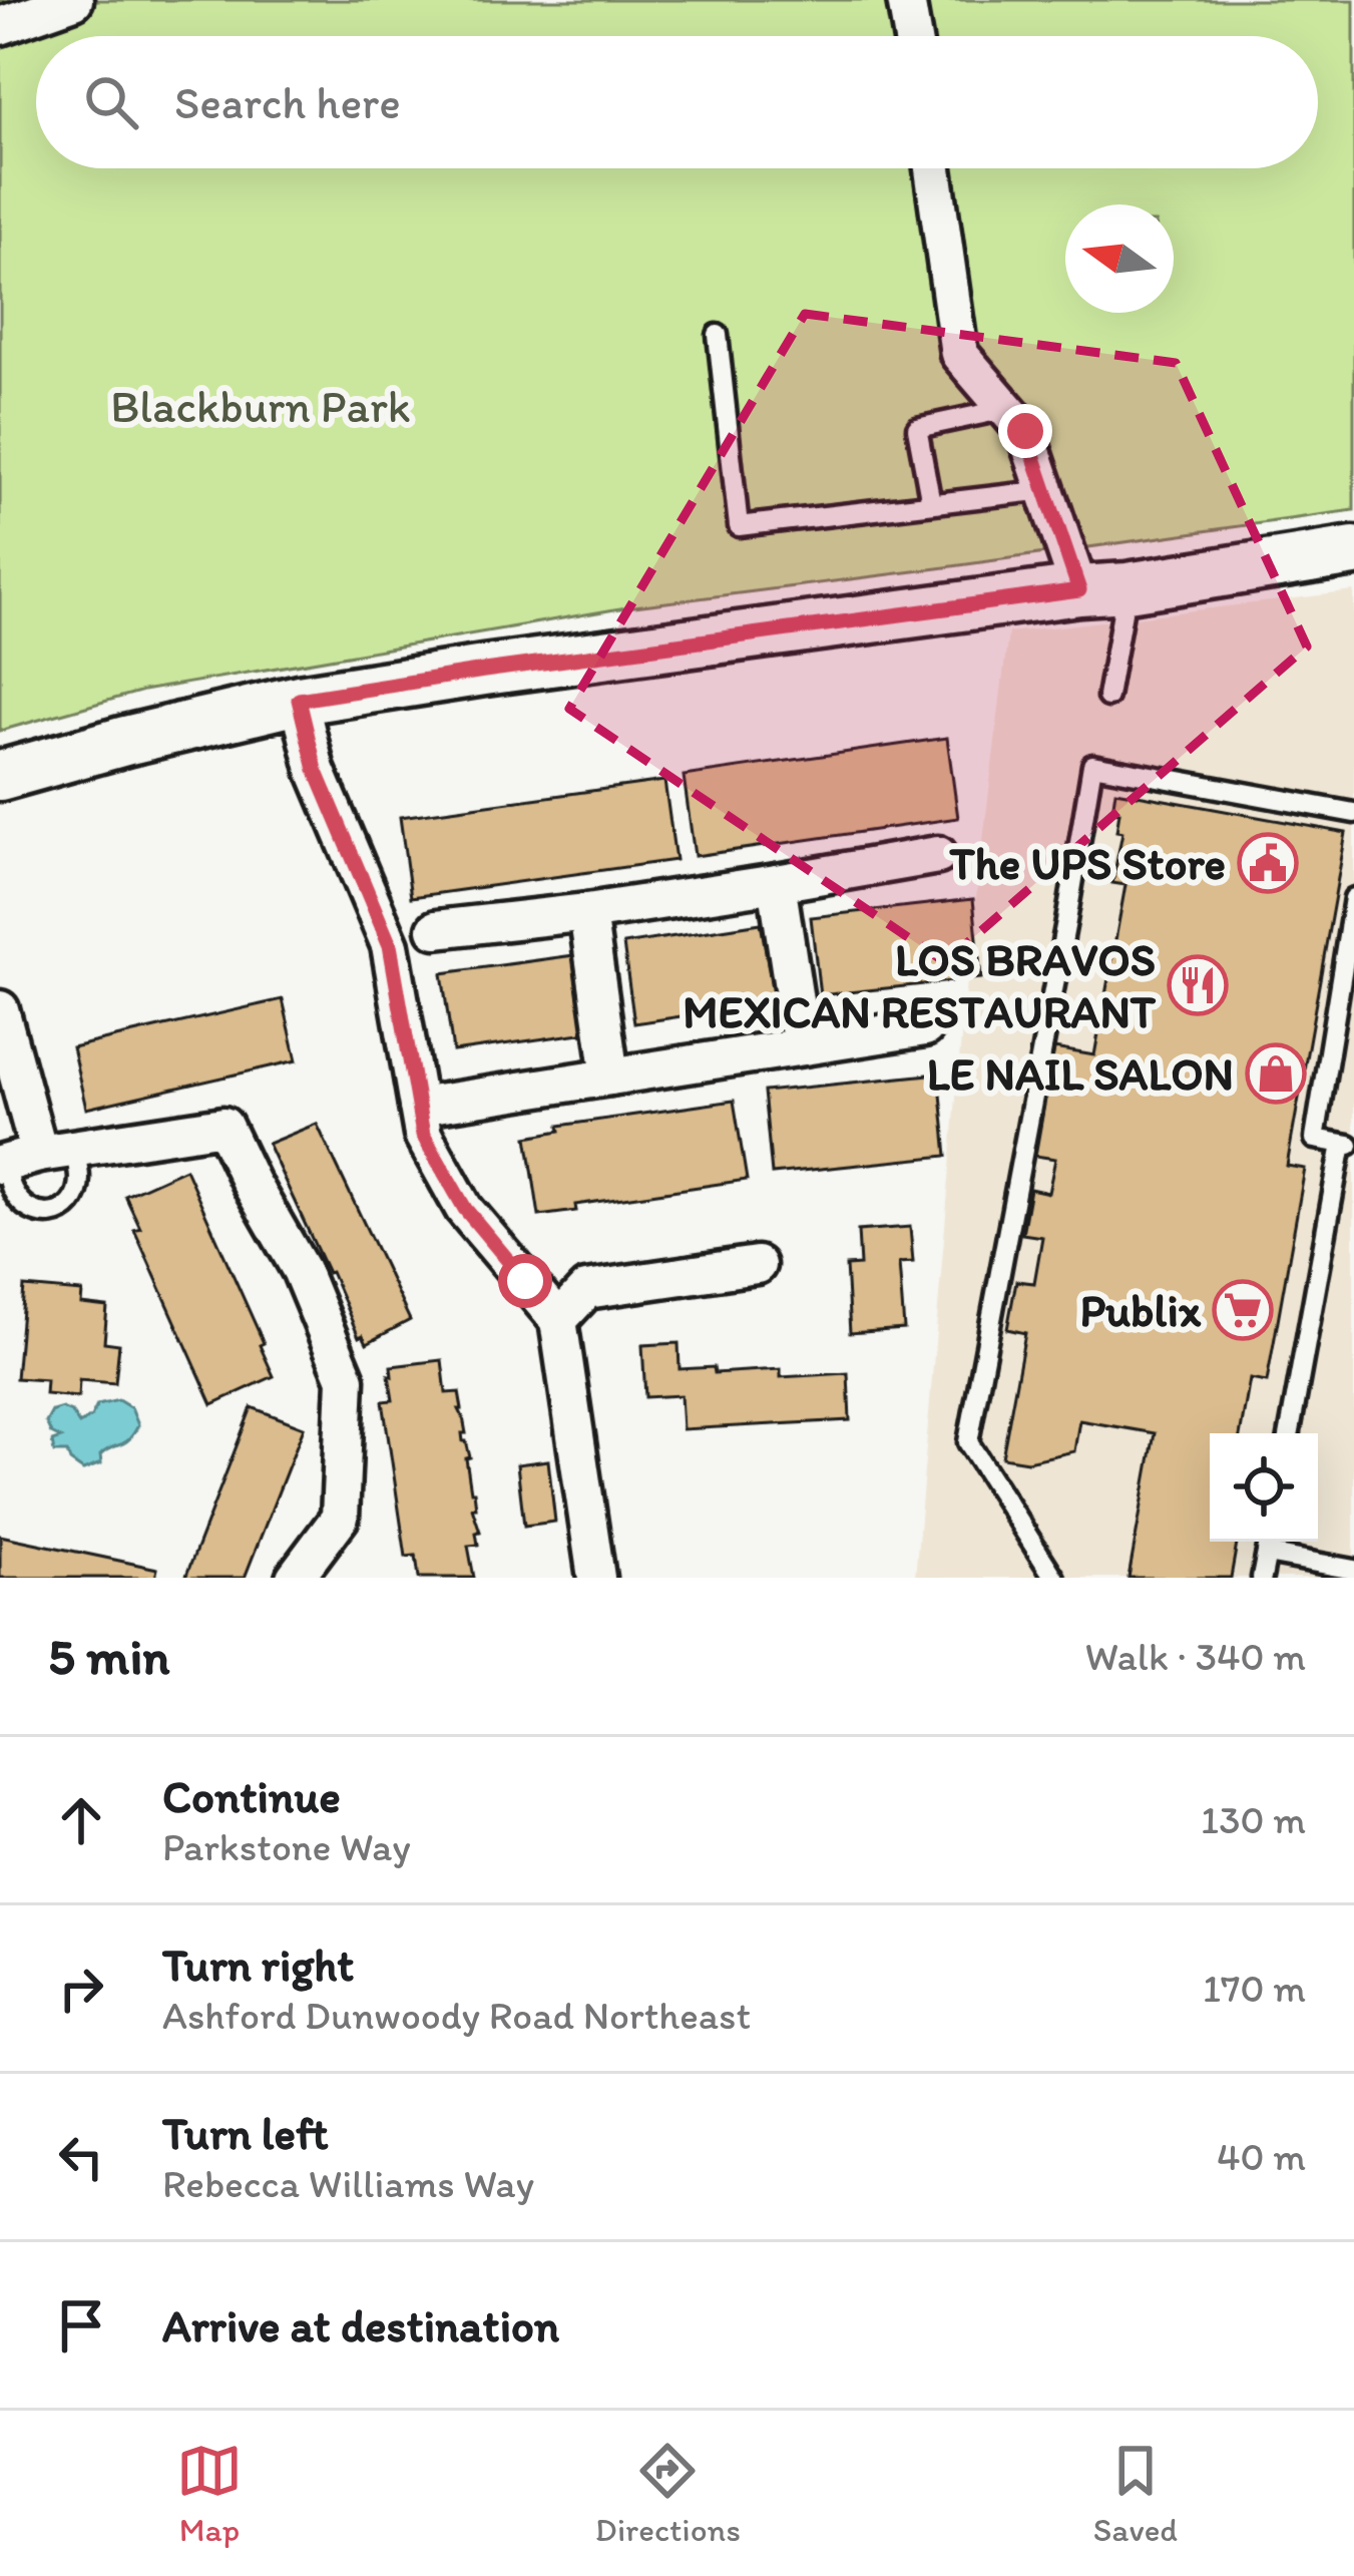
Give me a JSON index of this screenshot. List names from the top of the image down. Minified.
{"parks":["Blackburn Park"],"places":{"public building":["The UPS Store"],"restaurant":["LOS BRAVOS MEXICAN RESTAURANT"],"shop":["LE NAIL SALON"],"supermarket":["Publix"]},"north":"left","page":{"search":"Search here","heading":["5 min","Walk · 340 m"],"list":[["Continue","Parkstone Way","130 m"],["Turn right","Ashford Dunwoody Road Northeast","170 m"],["Turn left","Rebecca Williams Way","40 m"],"Arrive at destination"],"nav":["Map","Directions","Saved"]}}
